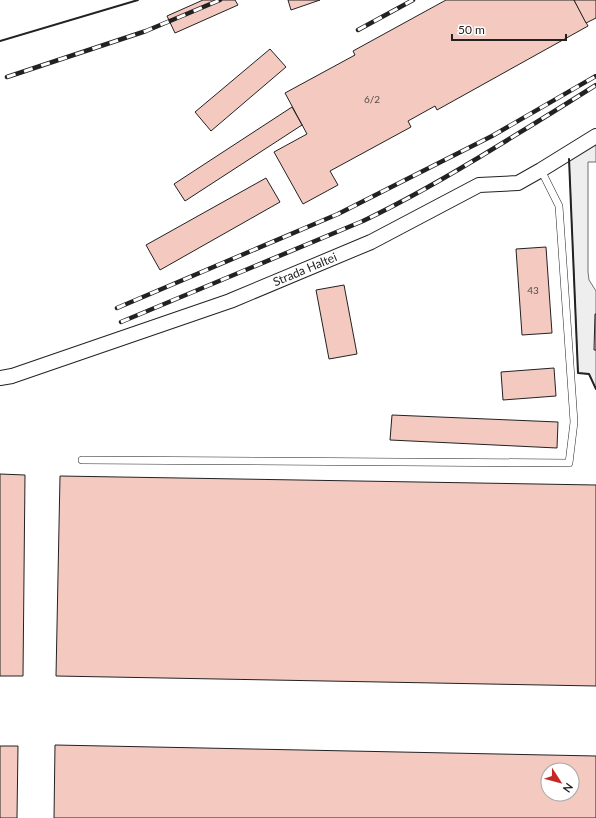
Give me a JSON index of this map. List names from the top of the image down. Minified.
{"streets":{"street":["Strada Haltei"]},"house_numbers":["6/2","43"],"scale_bar":"50 m","north":"bottom right"}
